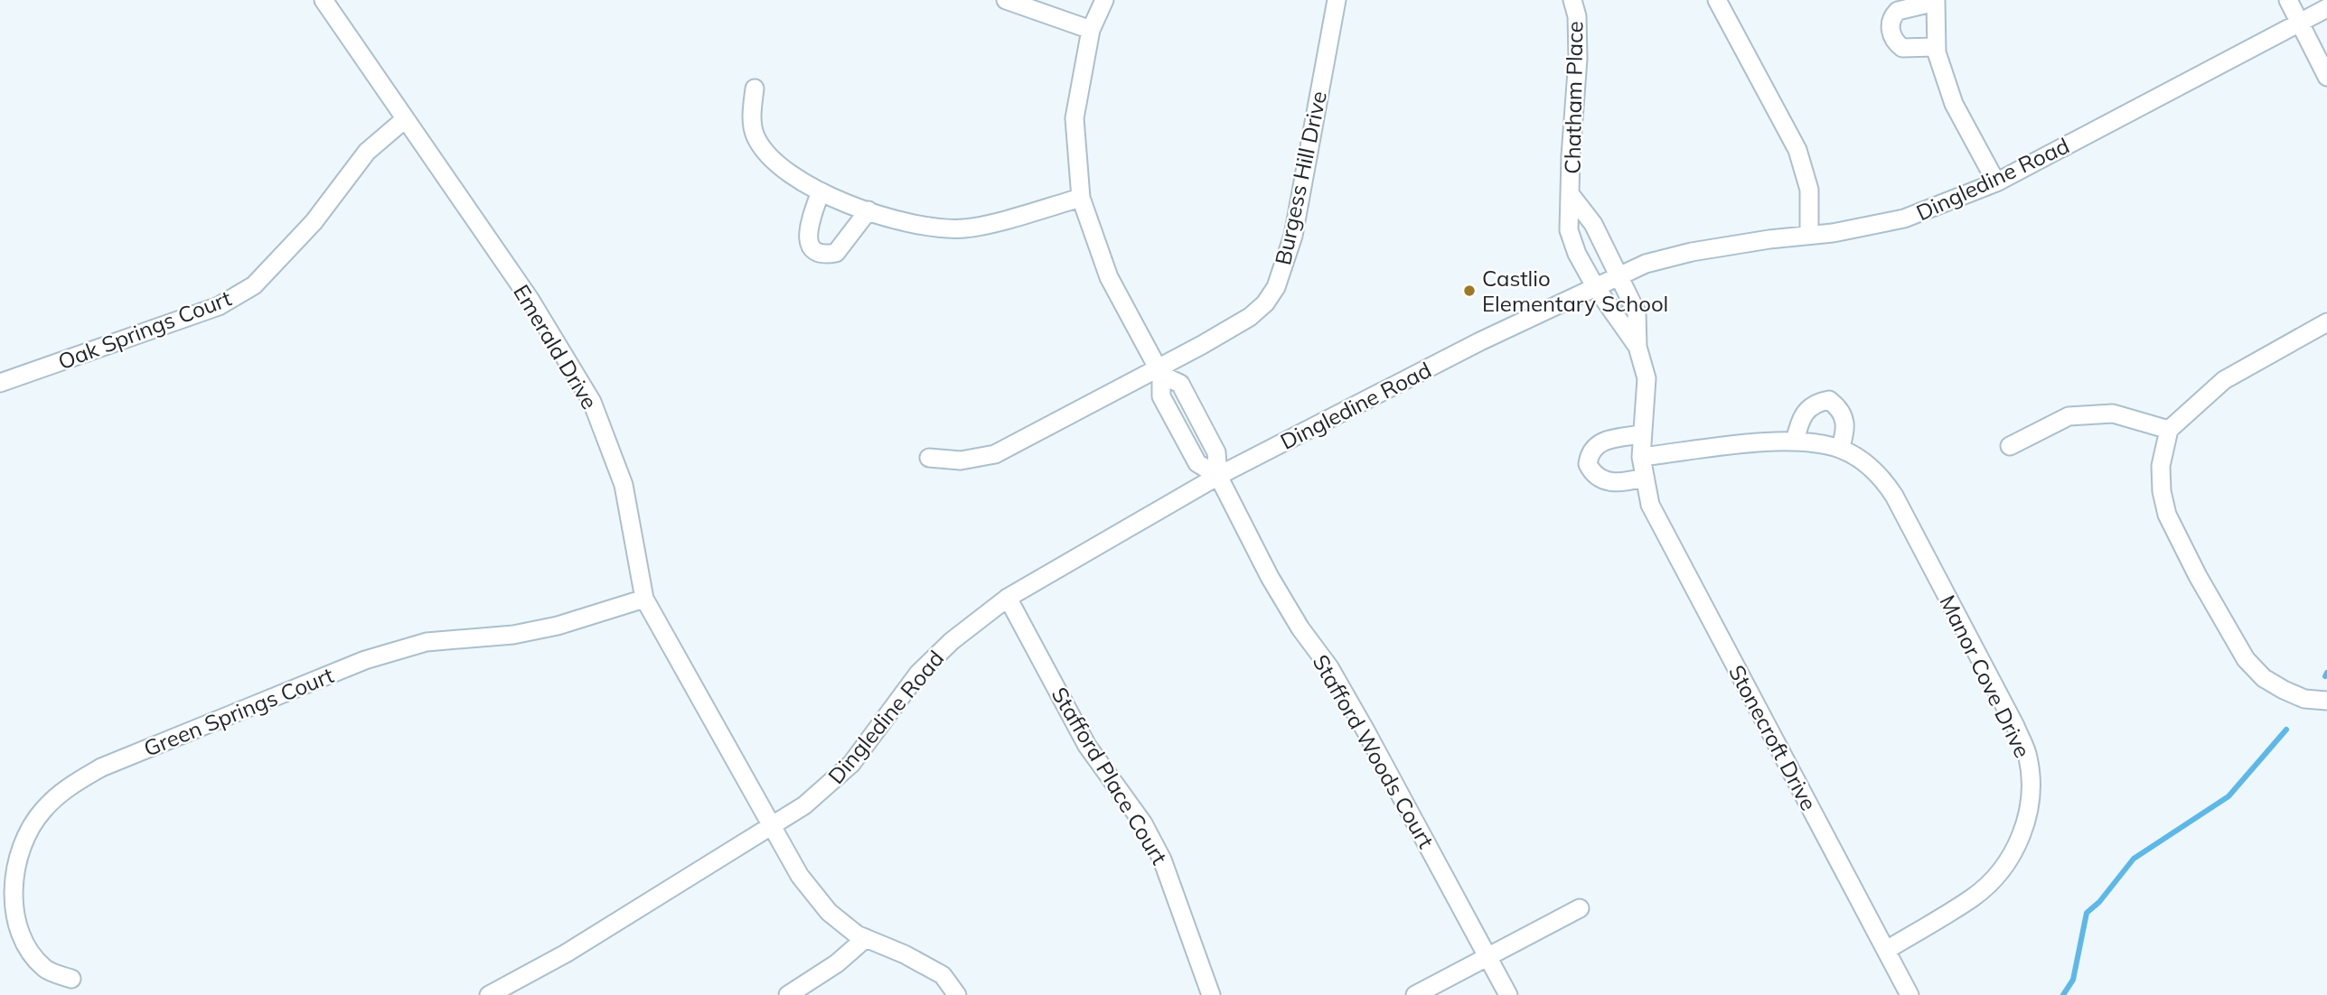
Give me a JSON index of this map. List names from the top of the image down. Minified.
{"streets":{"street":["Chatham Place","Burgess Hill Drive","Dingledine Road","Oak Springs Court","Emerald Drive","Manor Cove Drive","Green Springs Court","Stonecroft Drive","Stafford Woods Court","Stafford Place Court"]},"crossings":[["Chatham Place","Dingledine Road"],["Chatham Place","Stonecroft Drive"],["Burgess Hill Drive","Stafford Woods Court"],["Dingledine Road","Emerald Drive"],["Dingledine Road","Stonecroft Drive"],["Dingledine Road","Stafford Woods Court"],["Dingledine Road","Stafford Place Court"],["Oak Springs Court","Emerald Drive"],["Emerald Drive","Green Springs Court"],["Manor Cove Drive","Stonecroft Drive"]],"places":["Castlio Elementary School"]}
